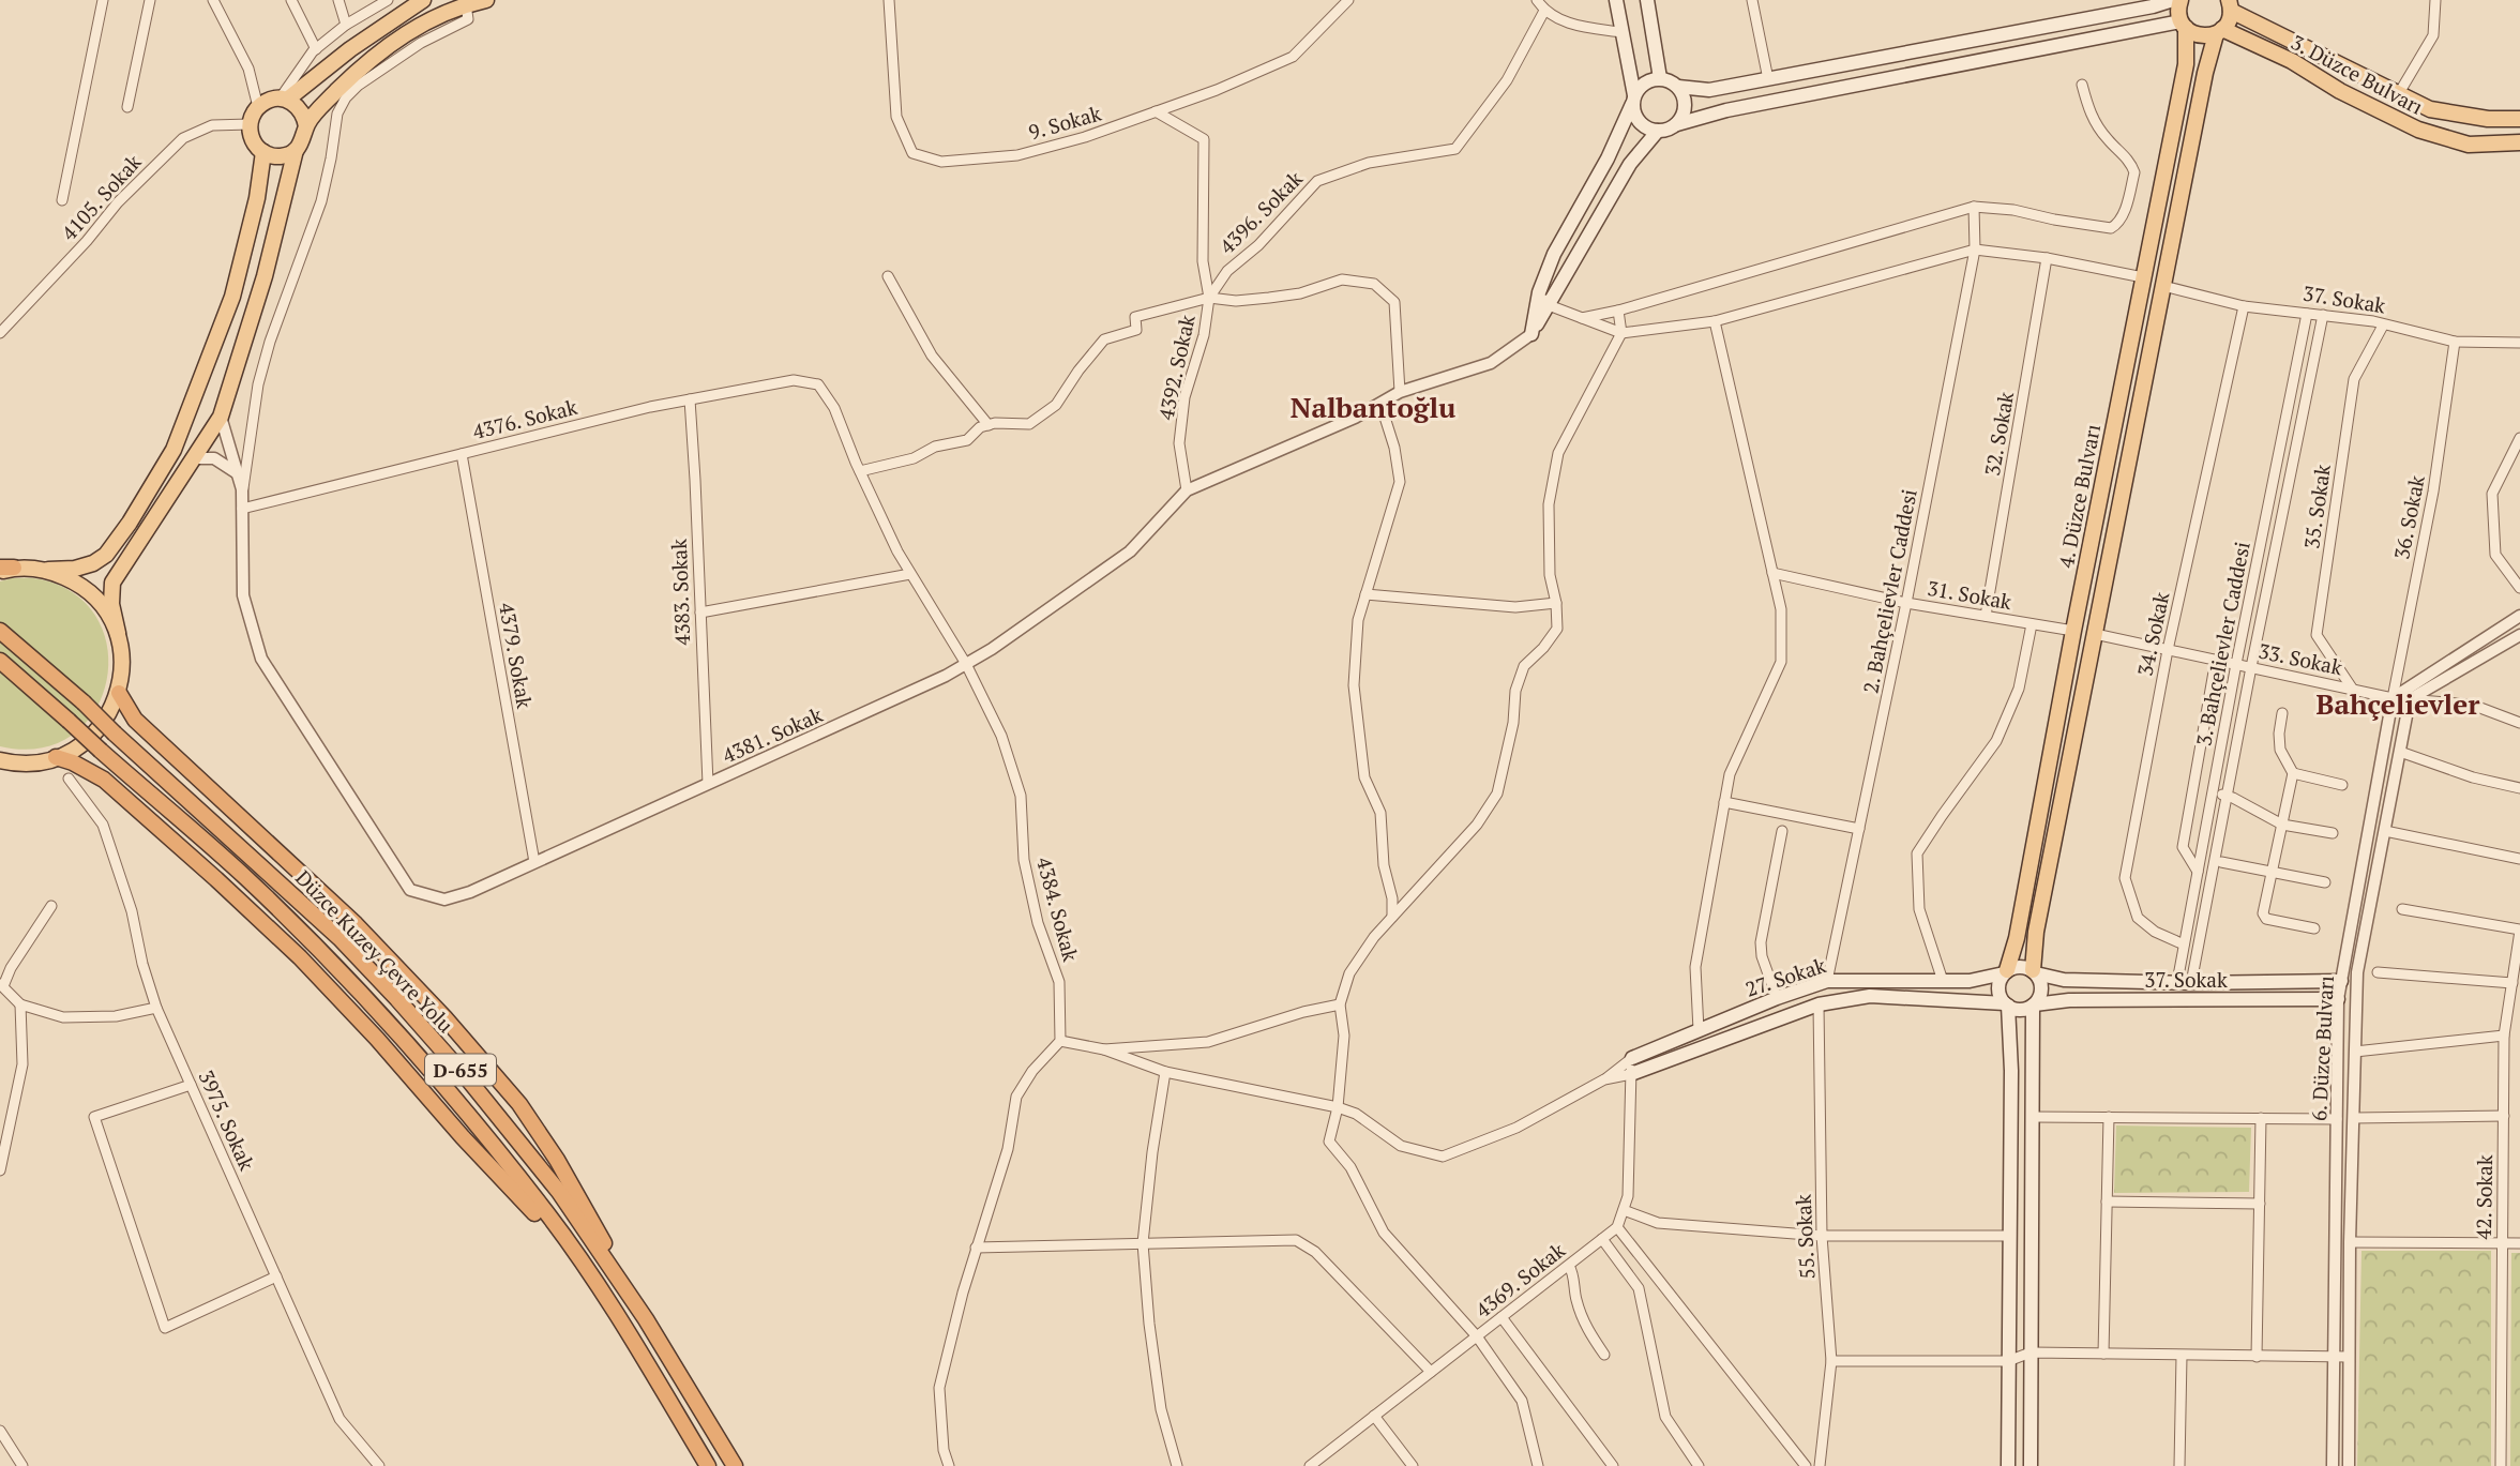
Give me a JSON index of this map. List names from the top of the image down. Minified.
{"streets":{"highway":["Düzce Kuzey Çevre Yolu","D-655"],"main road":["3. Düzce Bulvarı","37. Sokak","4. Düzce Bulvarı","27. Sokak"],"street":["9. Sokak","4105. Sokak","4396. Sokak","4392. Sokak","4376. Sokak","32. Sokak","35. Sokak","36. Sokak","2. Bahçelievler Caddesi","4383. Sokak","31. Sokak","34. Sokak","3. Bahçelievler Caddesi","4379. Sokak","33. Sokak","4381. Sokak","4384. Sokak","6. Düzce Bulvarı","3975. Sokak","42. Sokak","55. Sokak","4369. Sokak"]},"crossings":[["3. Düzce Bulvarı","4. Düzce Bulvarı"],["4396. Sokak","4392. Sokak"],["37. Sokak","4. Düzce Bulvarı"],["37. Sokak","35. Sokak"],["37. Sokak","36. Sokak"],["37. Sokak","34. Sokak"],["37. Sokak","3. Bahçelievler Caddesi"],["37. Sokak","27. Sokak"],["37. Sokak","6. Düzce Bulvarı"],["4392. Sokak","4381. Sokak"],["4376. Sokak","4383. Sokak"],["4376. Sokak","4379. Sokak"],["4376. Sokak","4381. Sokak"],["4376. Sokak","4384. Sokak"],["32. Sokak","31. Sokak"],["4. Düzce Bulvarı","31. Sokak"],["4. Düzce Bulvarı","33. Sokak"],["4. Düzce Bulvarı","27. Sokak"],["35. Sokak","33. Sokak"],["36. Sokak","33. Sokak"],["36. Sokak","6. Düzce Bulvarı"],["2. Bahçelievler Caddesi","31. Sokak"],["2. Bahçelievler Caddesi","27. Sokak"],["4383. Sokak","4381. Sokak"],["34. Sokak","3. Bahçelievler Caddesi"],["34. Sokak","33. Sokak"],["3. Bahçelievler Caddesi","33. Sokak"],["4379. Sokak","4381. Sokak"],["33. Sokak","6. Düzce Bulvarı"],["4381. Sokak","4384. Sokak"]],"districts":["Nalbantoğlu","Bahçelievler"]}
